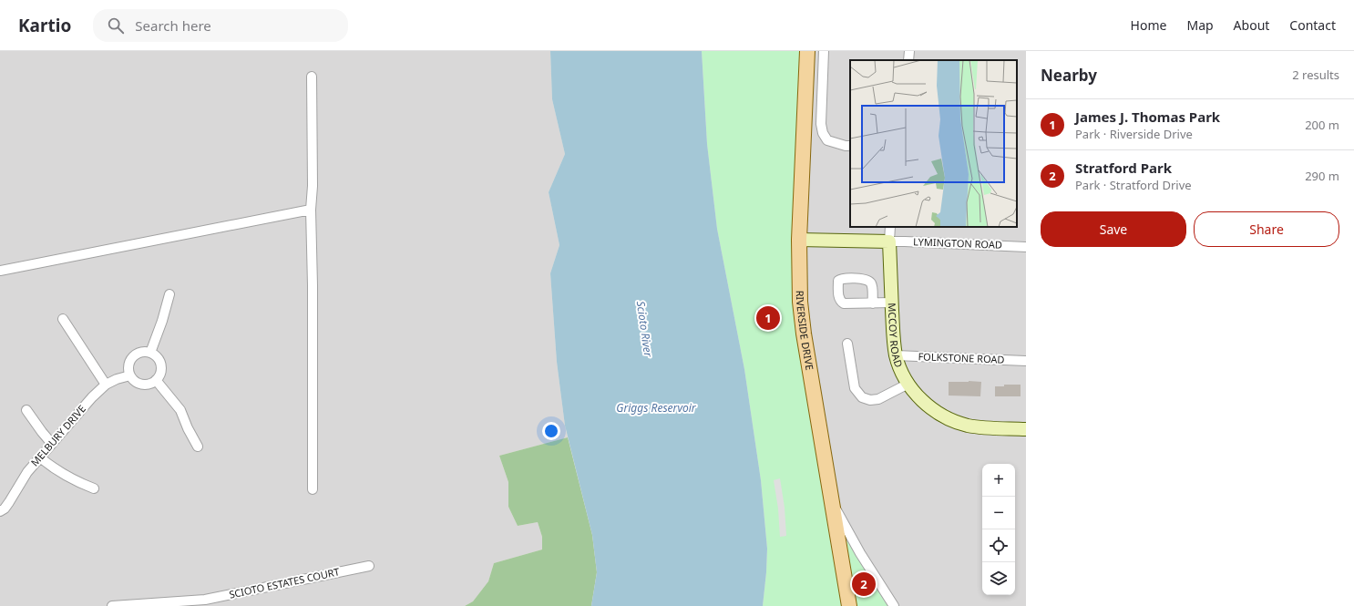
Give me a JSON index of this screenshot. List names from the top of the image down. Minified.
{"streets":{"main road":["RIVERSIDE DRIVE","MCCOY ROAD"],"street":["LYMINGTON ROAD","FOLKSTONE ROAD","MELBURY DRIVE","SCIOTO ESTATES COURT"]},"crossings":[["LYMINGTON ROAD","MCCOY ROAD"],["MCCOY ROAD","FOLKSTONE ROAD"]],"water":["Scioto River","Griggs Reservoir"],"page":{"header":"Kartio","search":"Search here","nav":["Home","Map","About","Contact"],"heading":["Nearby","2 results"],"list":[{"mark":"1","name":"James J. Thomas Park","note":"Park · Riverside Drive","value":"200 m"},{"mark":"2","name":"Stratford Park","note":"Park · Stratford Drive","value":"290 m"}],"buttons":["Save","Share"],"pins":["1","2"],"map_buttons":["+","−"]}}
